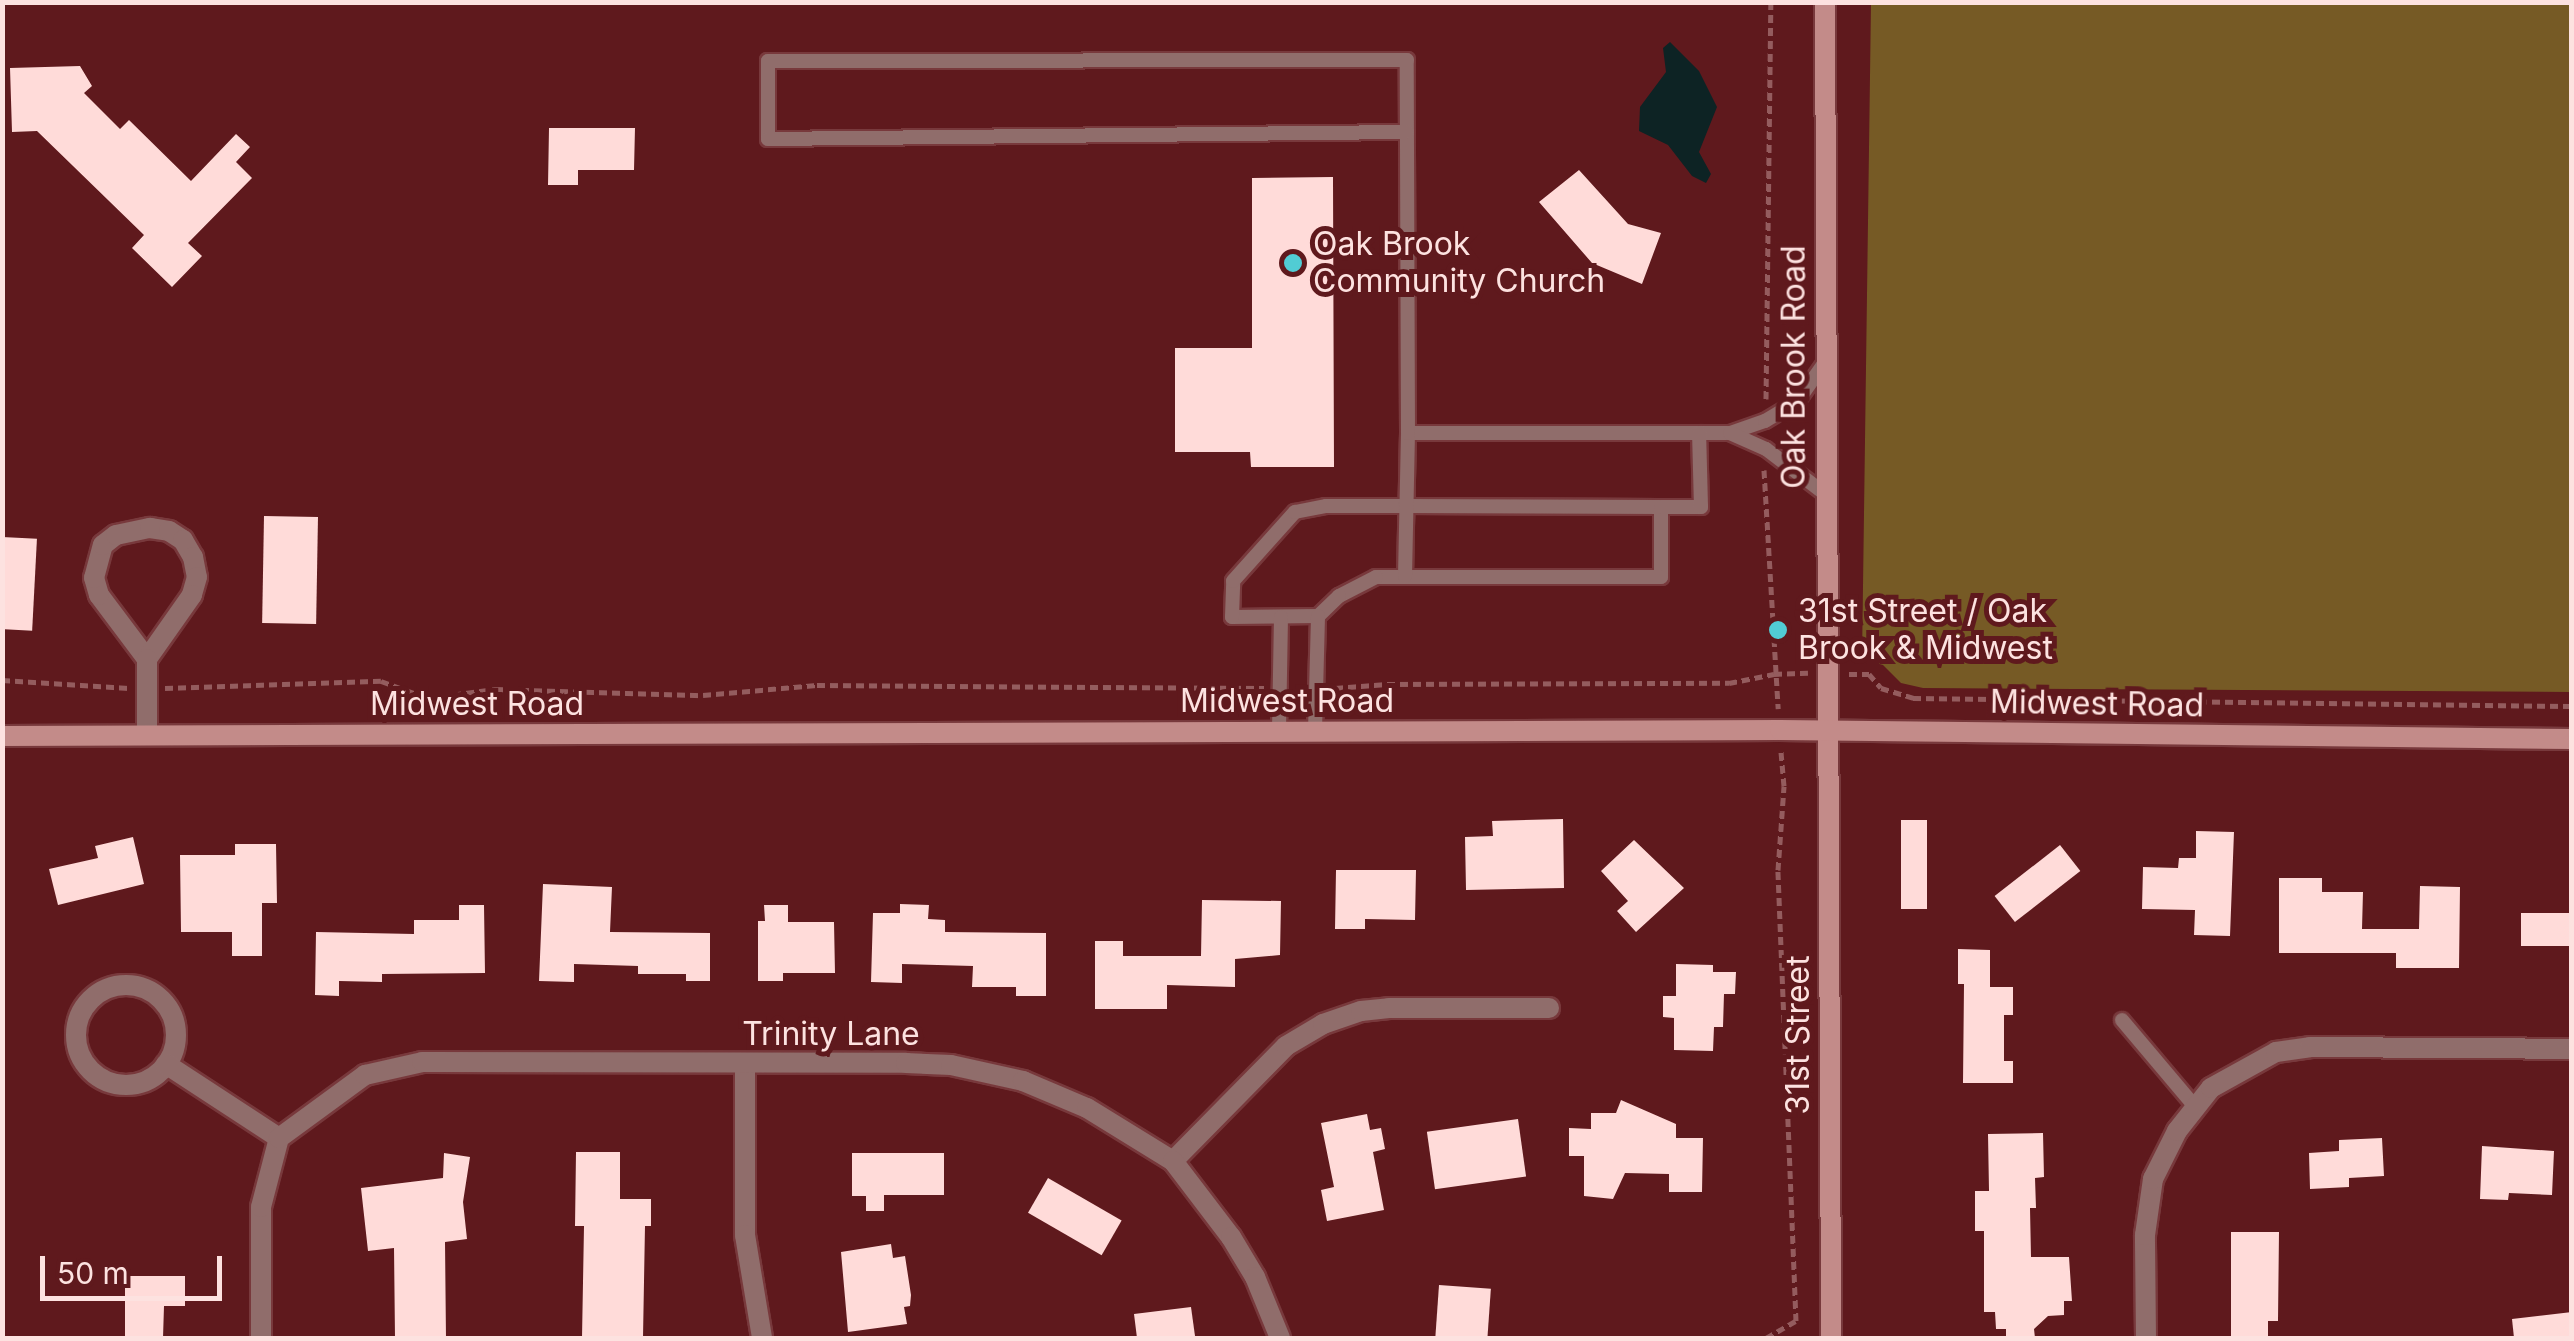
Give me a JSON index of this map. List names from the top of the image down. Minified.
{"streets":{"main road":["Oak Brook Road","Midwest Road","31st Street"],"street":["Trinity Lane"]},"crossings":[["Oak Brook Road","Midwest Road"],["Oak Brook Road","31st Street"],["Midwest Road","31st Street"]],"places":["Oak Brook Community Church","31st Street / Oak Brook & Midwest"],"scale_bar":"50 m"}
